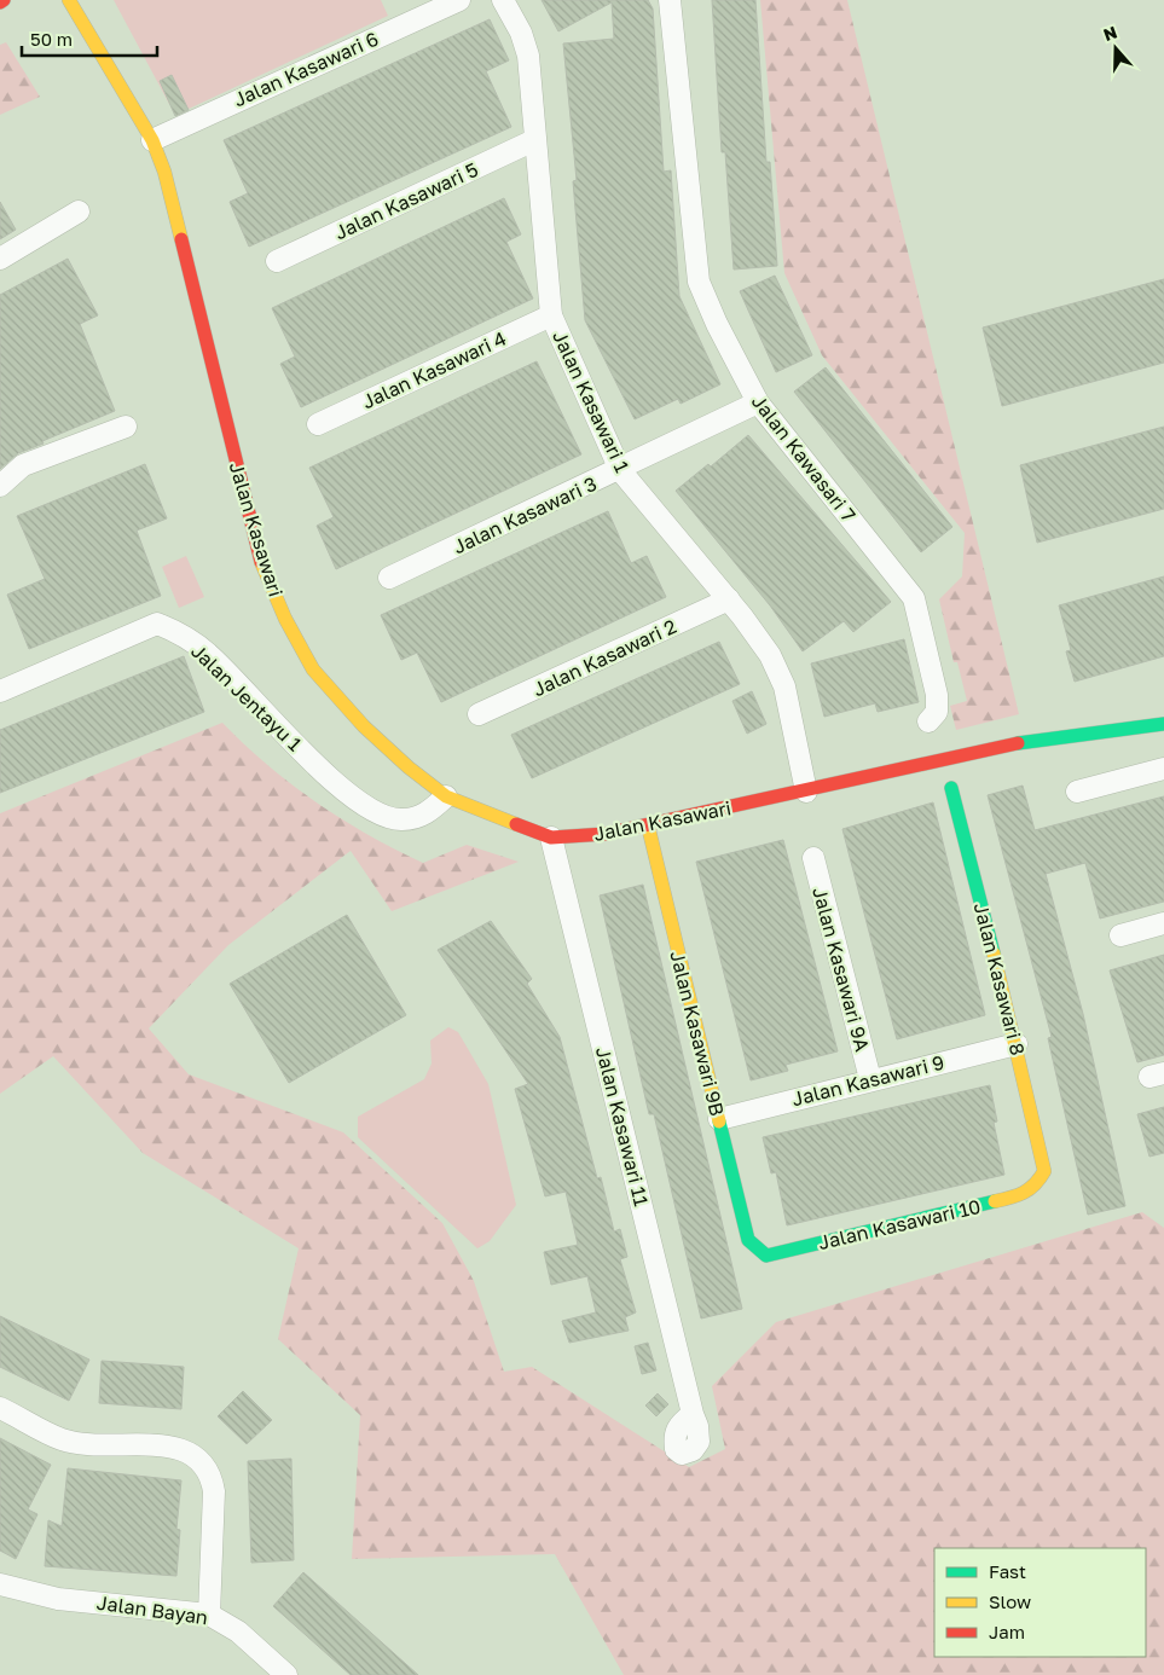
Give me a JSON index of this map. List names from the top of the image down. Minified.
{"streets":{"street":["Jalan Kasawari 6","Jalan Kasawari 5","Jalan Kasawari 4","Jalan Kasawari 1","Jalan Kawasari 7","Jalan Kasawari 3","Jalan Kasawari","Jalan Kasawari 2","Jalan Jentayu 1","Jalan Kasawari 9A","Jalan Kasawari 8","Jalan Kasawari 9B","Jalan Kasawari 9","Jalan Kasawari 11","Jalan Kasawari 10","Jalan Bayan"]},"crossings":[["Jalan Kasawari 6","Jalan Kasawari"],["Jalan Kasawari 5","Jalan Kasawari 1"],["Jalan Kasawari 4","Jalan Kasawari 1"],["Jalan Kasawari 1","Jalan Kasawari 3"],["Jalan Kasawari 1","Jalan Kasawari"],["Jalan Kasawari 1","Jalan Kasawari 2"],["Jalan Kawasari 7","Jalan Kasawari 3"],["Jalan Kasawari","Jalan Jentayu 1"],["Jalan Kasawari","Jalan Kasawari 9B"],["Jalan Kasawari","Jalan Kasawari 11"],["Jalan Kasawari 9A","Jalan Kasawari 9"],["Jalan Kasawari 8","Jalan Kasawari 9"],["Jalan Kasawari 8","Jalan Kasawari 10"],["Jalan Kasawari 9B","Jalan Kasawari 9"],["Jalan Kasawari 9B","Jalan Kasawari 10"]],"legend":["Fast","Slow","Jam"],"scale_bar":"50 m","north":"top"}
